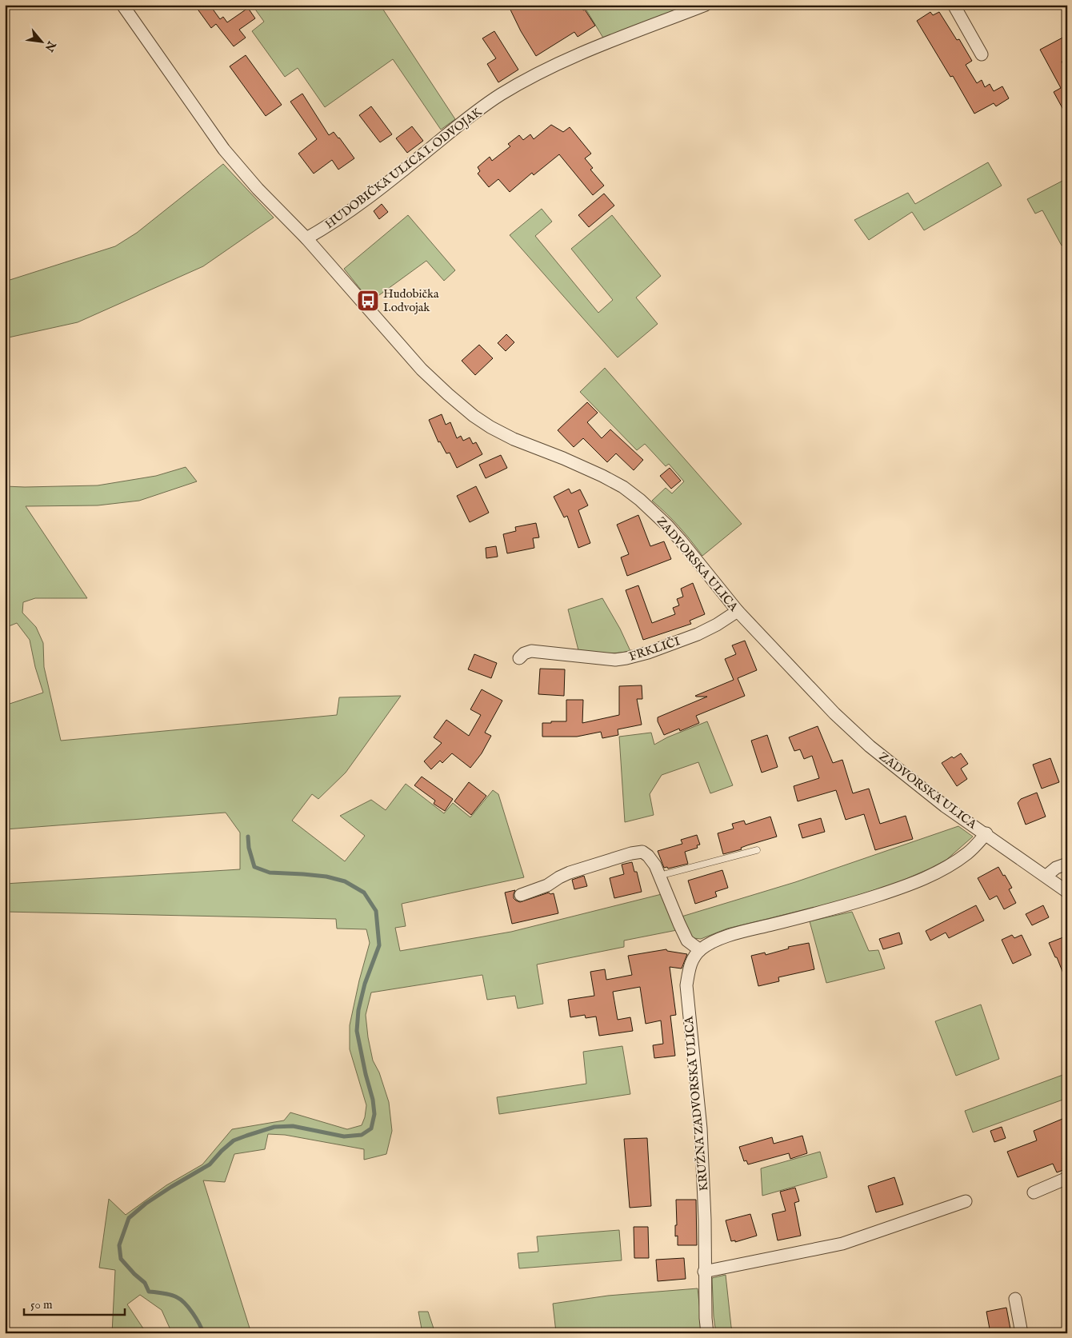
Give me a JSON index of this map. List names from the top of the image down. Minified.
{"streets":{"street":["HUDOBIČKA ULICA I. ODVOJAK","ZADVORSKA ULICA","FRKLIČI","KRUŽNA ZADVORSKA ULICA"]},"crossings":[["HUDOBIČKA ULICA I. ODVOJAK","ZADVORSKA ULICA"],["ZADVORSKA ULICA","FRKLIČI"],["ZADVORSKA ULICA","KRUŽNA ZADVORSKA ULICA"]],"places":{"bus stop":["Hudobička I.odvojak"]},"scale_bar":"50 m","north":"bottom right"}
